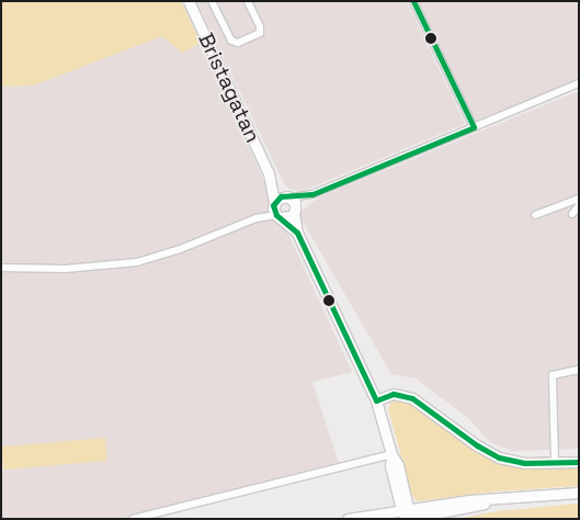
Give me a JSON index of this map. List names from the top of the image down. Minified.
{"streets":{"street":["Bristagatan"]}}
